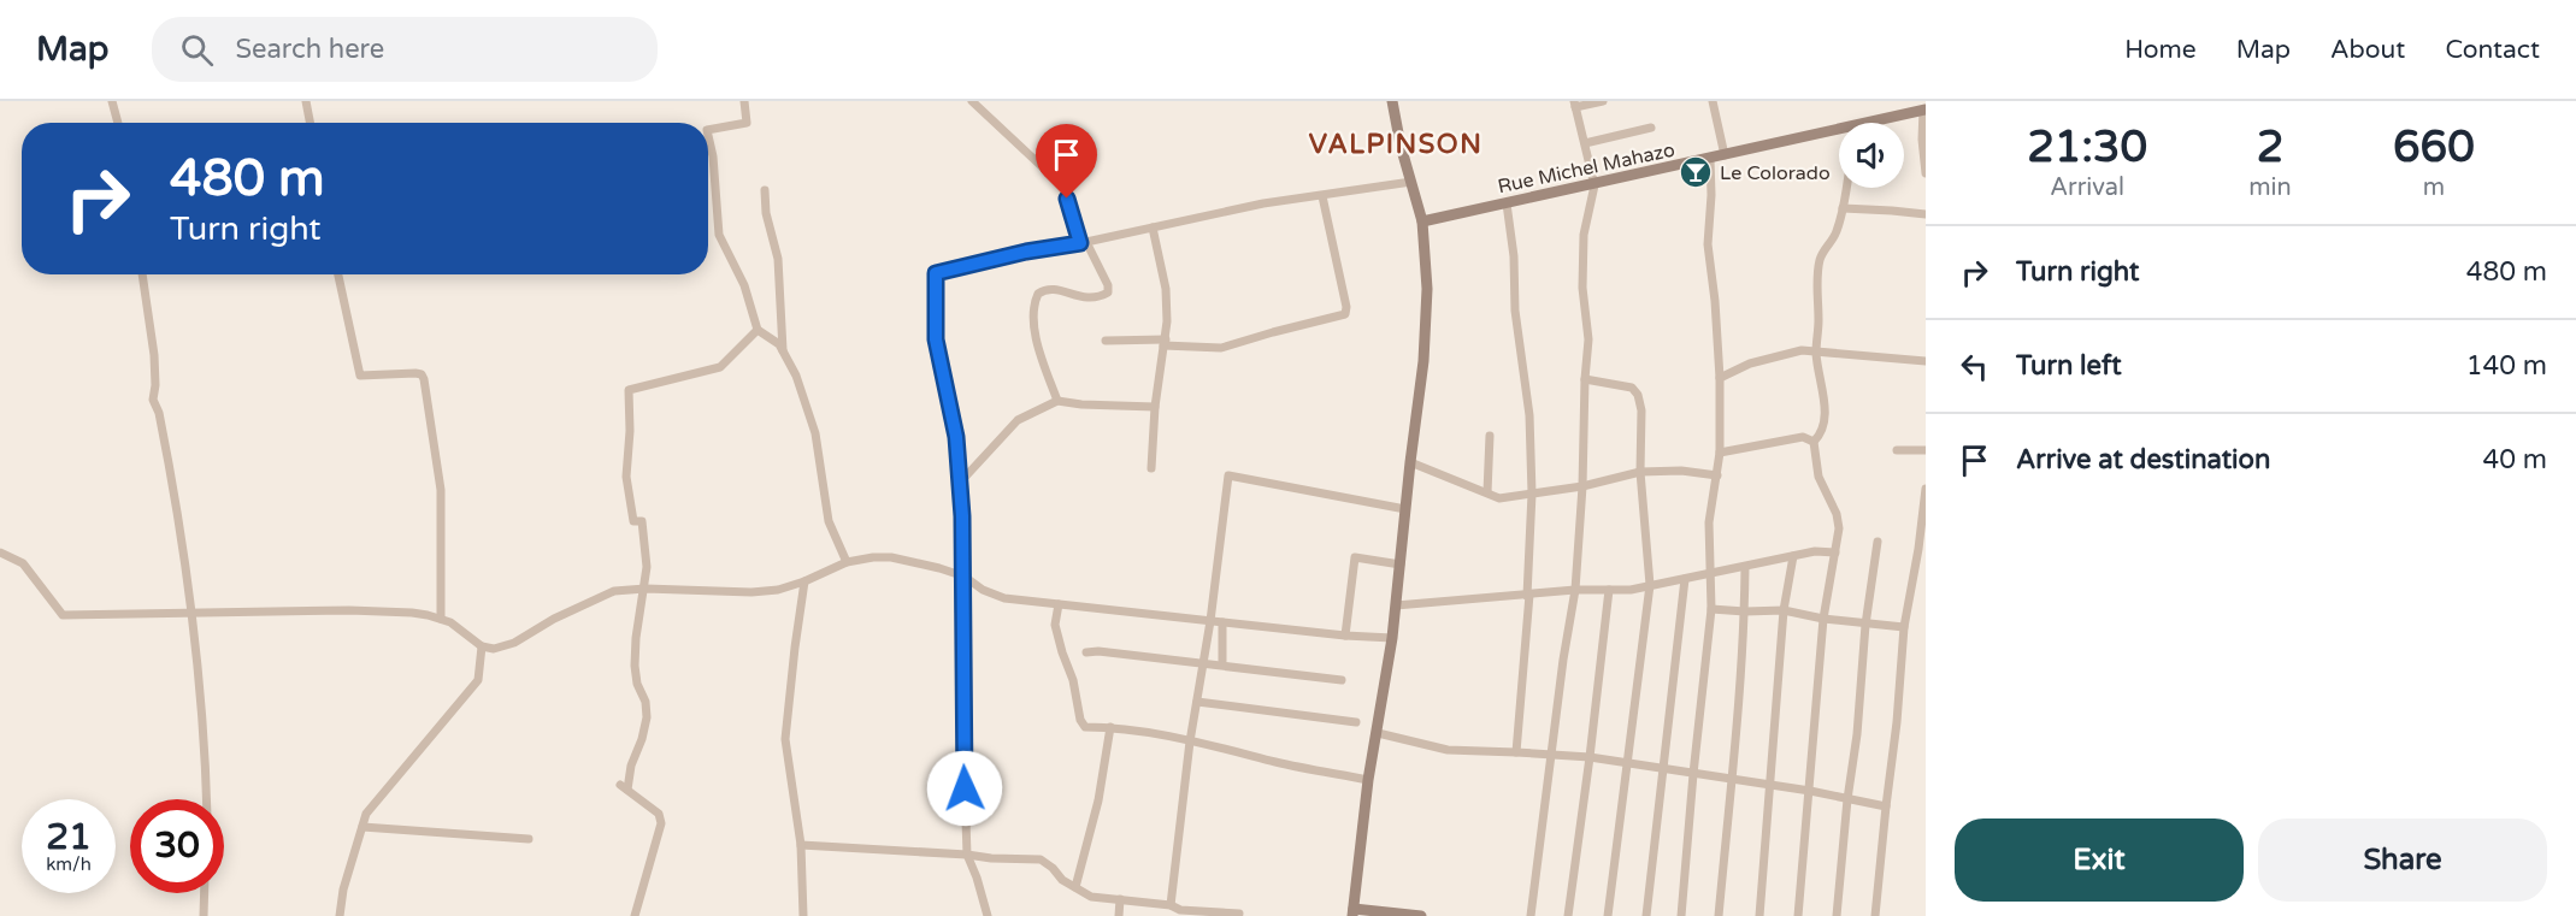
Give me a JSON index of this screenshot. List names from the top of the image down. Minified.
{"streets":{"main road":["Rue Michel Mahazo"]},"districts":["VALPINSON"],"places":{"bar":["Le Colorado"]},"page":{"header":"Map","search":"Search here","nav":["Home","Map","About","Contact"],"eta":["21:30","Arrival","2","min","660","m"],"turn":["480 m","Turn right"],"list":[{"name":"Turn right","value":"480 m"},{"name":"Turn left","value":"140 m"},{"name":"Arrive at destination","value":"40 m"}],"speed":"21 km/h","limit":"30","buttons":["Exit","Share"]}}
